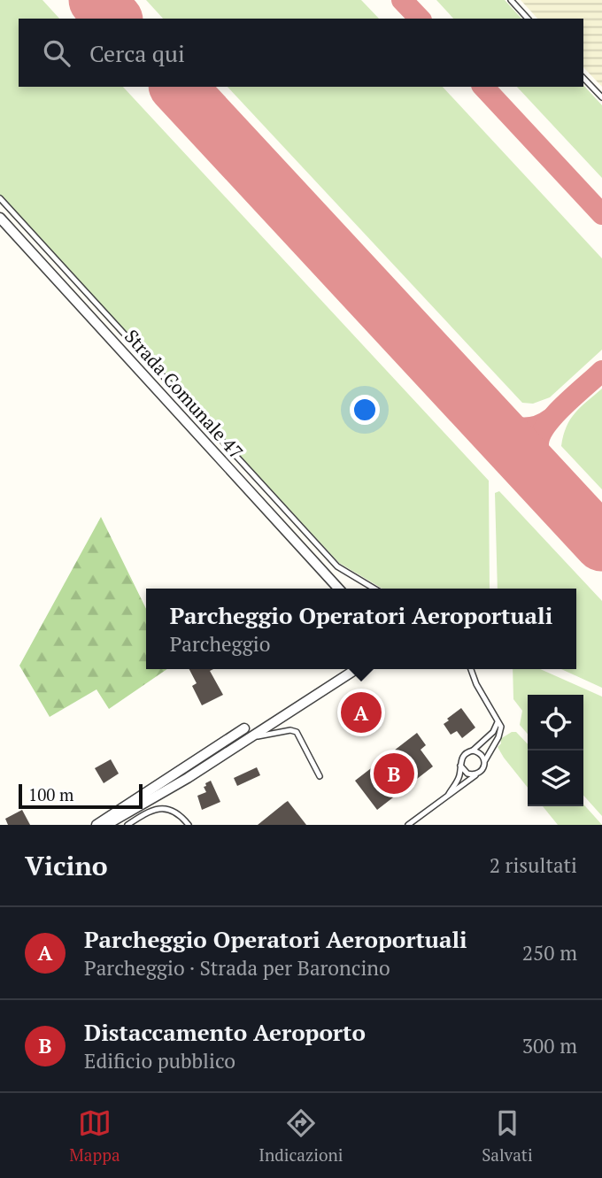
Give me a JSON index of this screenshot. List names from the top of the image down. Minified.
{"streets":{"street":["Strada Comunale 47"]},"scale_bar":"100 m","page":{"search":"Cerca qui","popup":["Parcheggio Operatori Aeroportuali","Parcheggio"],"pins":["A","B"],"scale":"100 m","heading":["Vicino","2 risultati"],"list":[{"mark":"A","name":"Parcheggio Operatori Aeroportuali","note":"Parcheggio · Strada per Baroncino","value":"250 m"},{"mark":"B","name":"Distaccamento Aeroporto","note":"Edificio pubblico","value":"300 m"}],"nav":["Mappa","Indicazioni","Salvati"]}}
